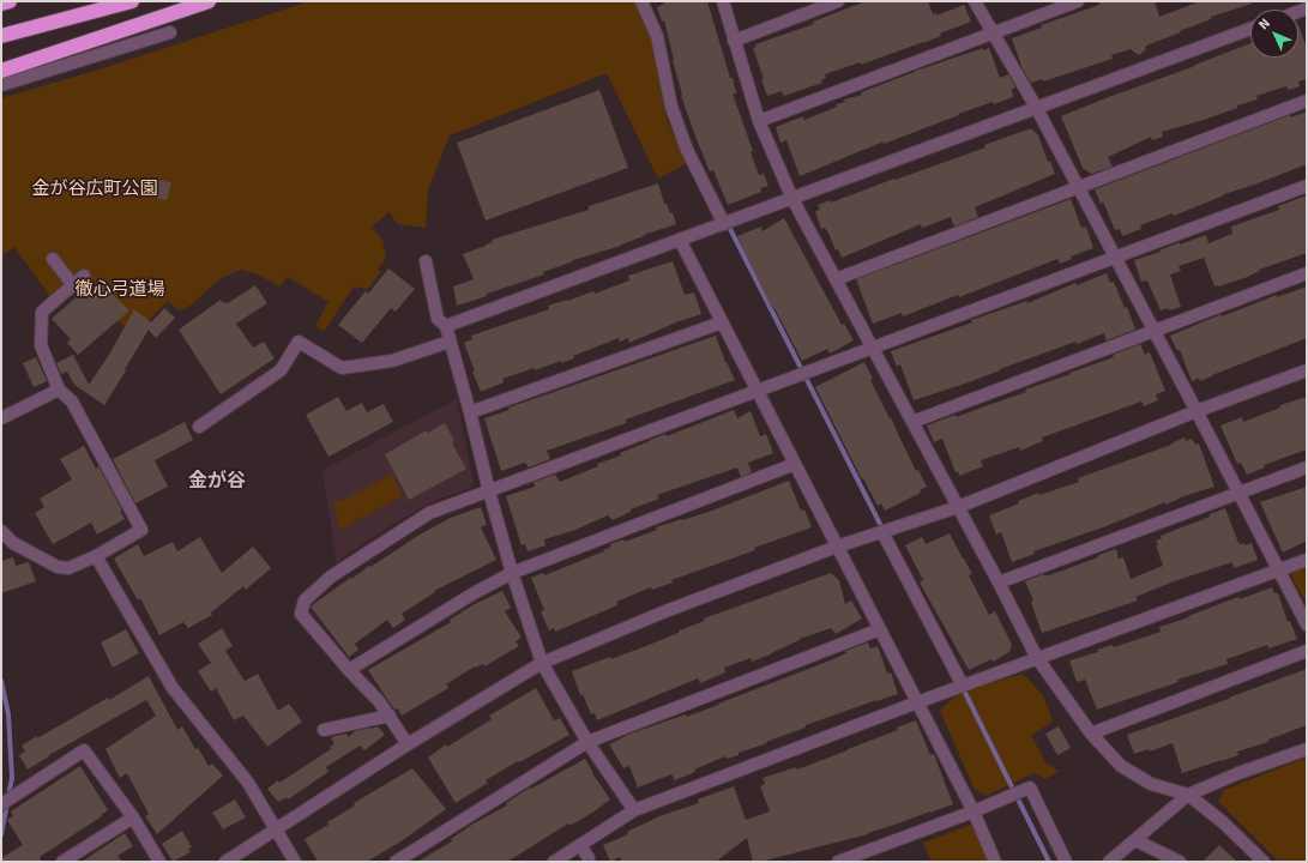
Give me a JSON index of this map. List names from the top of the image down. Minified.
{"districts":["金が谷"],"parks":["金が谷広町公園","徹心弓道場"],"north":"top left"}
